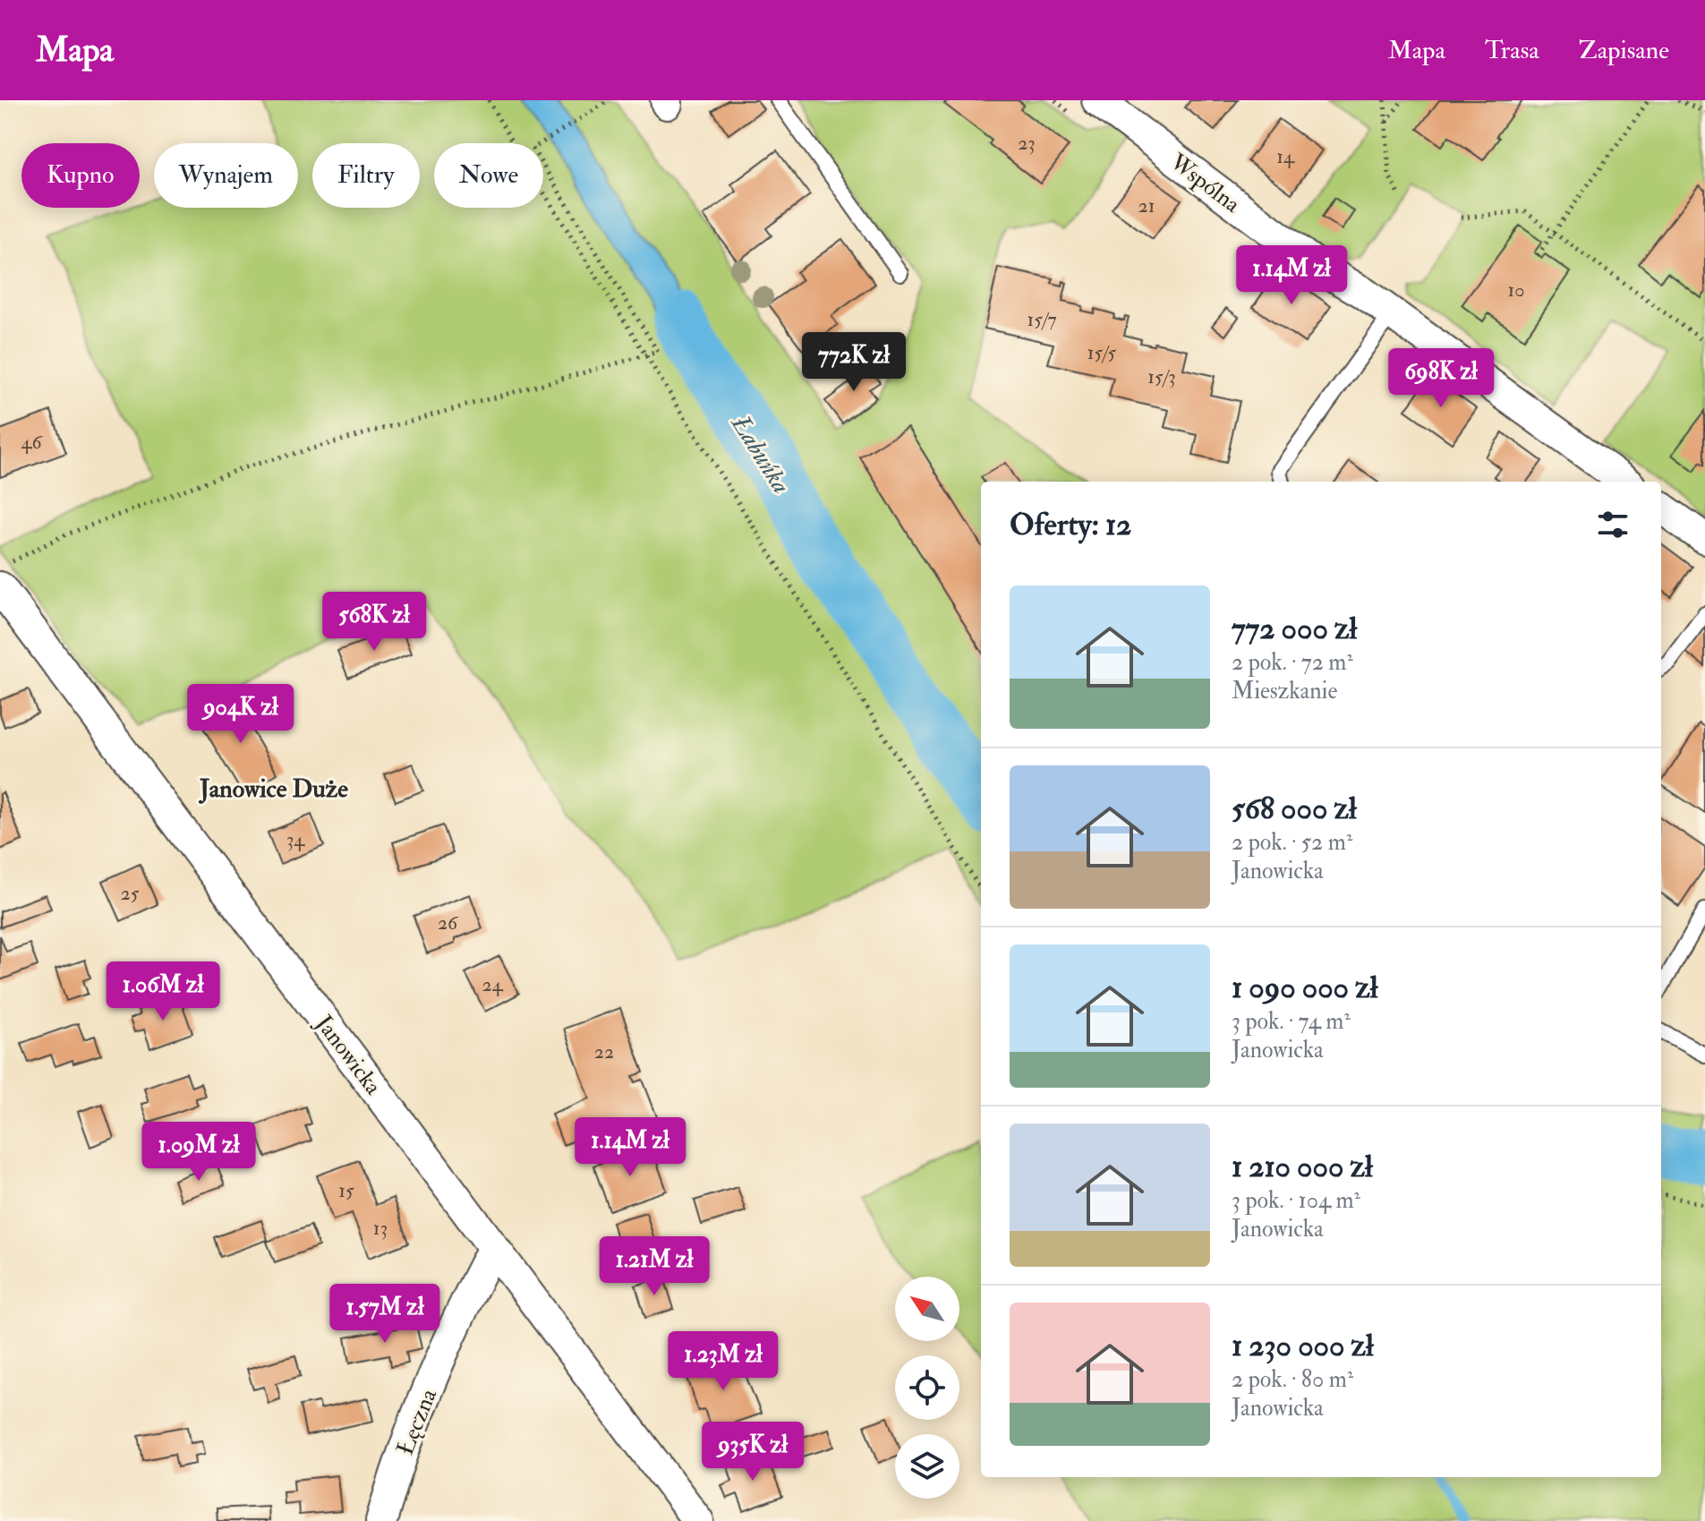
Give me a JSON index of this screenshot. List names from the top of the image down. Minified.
{"streets":{"street":["Wspólna","Janowicka","Łęczna"]},"crossings":[["Janowicka","Łęczna"]],"districts":["Janowice Duże"],"water":["Łabuńka"],"house_numbers":["23","14","21","10","15/7","15/5","15/3","46","34","25","26","24","22","15","13"],"north":"top left","page":{"header":"Mapa","nav":["Mapa","Trasa","Zapisane"],"chip":["Kupno","Wynajem","Filtry","Nowe"],"price":["1.14M zł","772K zł","698K zł","568K zł","904K zł","1.06M zł","1.14M zł","1.09M zł","1.21M zł","1.57M zł","1.23M zł","935K zł"],"heading":"Oferty: 12","list":[{"name":"772 000 zł","note":"2 pok. · 72 m² · Mieszkanie"},{"name":"568 000 zł","note":"2 pok. · 52 m² · Janowicka"},{"name":"1 090 000 zł","note":"3 pok. · 74 m² · Janowicka"},{"name":"1 210 000 zł","note":"3 pok. · 104 m² · Janowicka"},{"name":"1 230 000 zł","note":"2 pok. · 80 m² · Janowicka"}]}}
